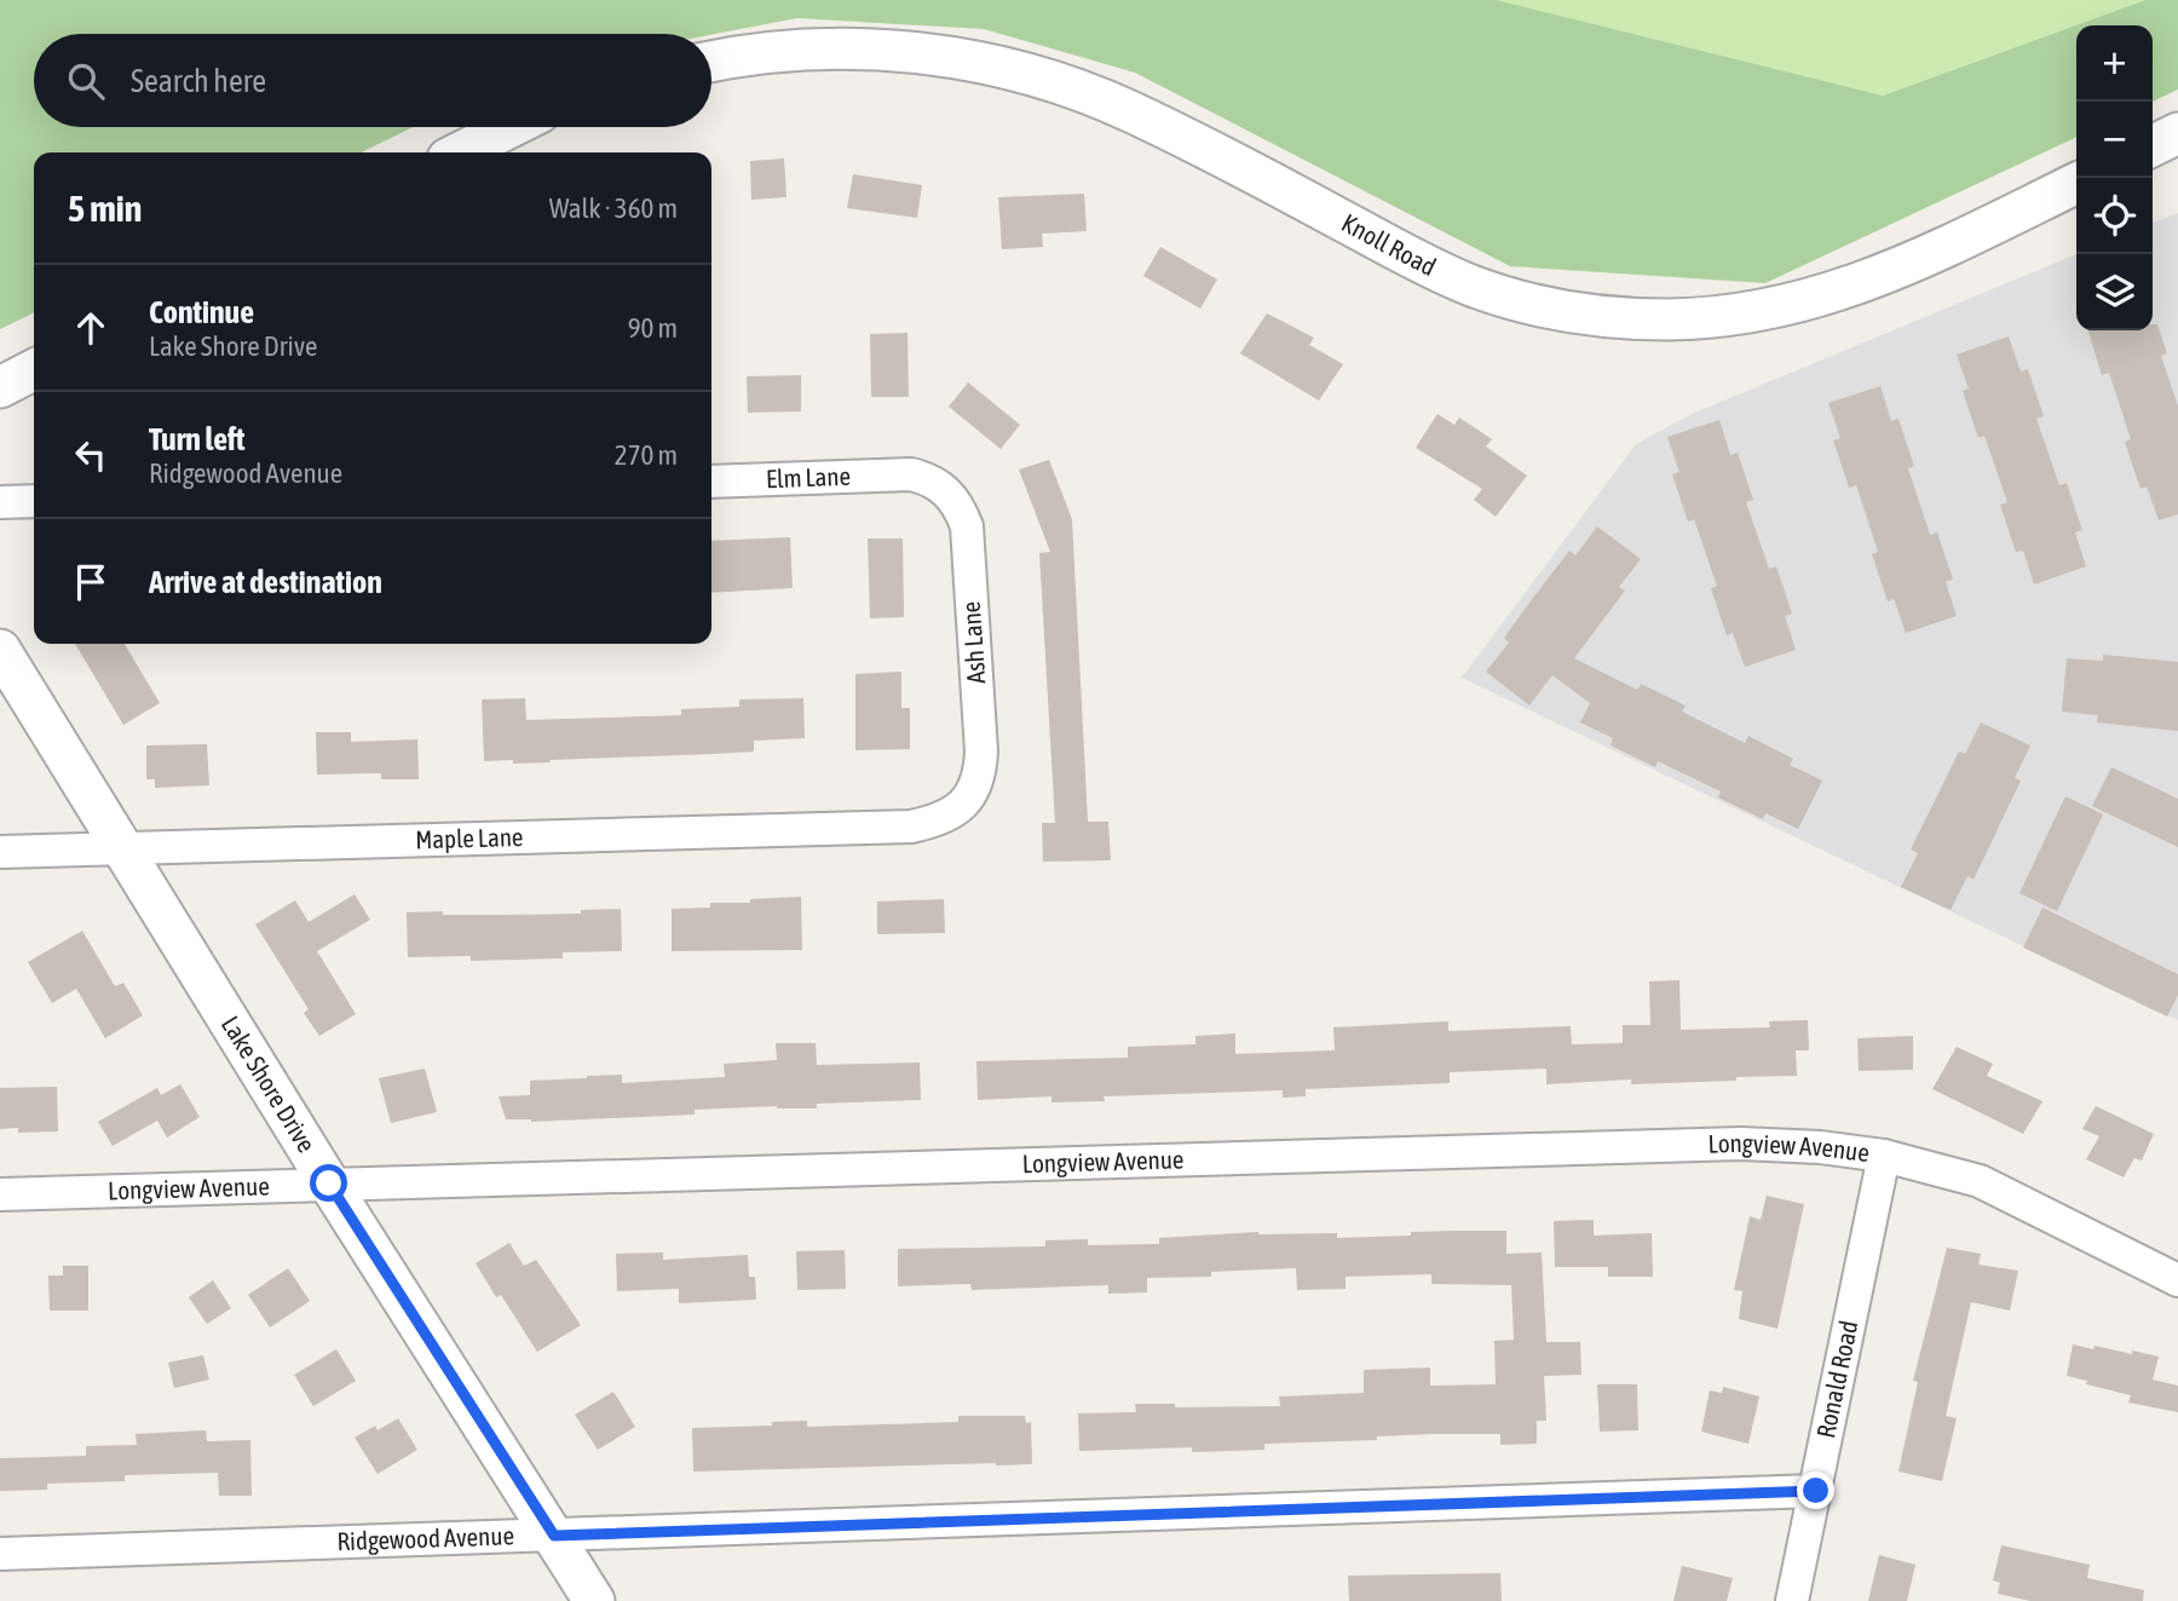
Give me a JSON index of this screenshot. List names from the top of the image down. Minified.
{"streets":{"street":["Knoll Road","Elm Lane","Ash Lane","Maple Lane","Lake Shore Drive","Longview Avenue","Ronald Road","Ridgewood Avenue"]},"crossings":[["Elm Lane","Ash Lane"],["Ash Lane","Maple Lane"],["Maple Lane","Lake Shore Drive"],["Lake Shore Drive","Longview Avenue"],["Lake Shore Drive","Ridgewood Avenue"],["Longview Avenue","Ronald Road"],["Ronald Road","Ridgewood Avenue"]],"page":{"map_buttons":["+","−"],"search":"Search here","heading":["5 min","Walk · 360 m"],"list":[["Continue","Lake Shore Drive","90 m"],["Turn left","Ridgewood Avenue","270 m"],"Arrive at destination"]}}
